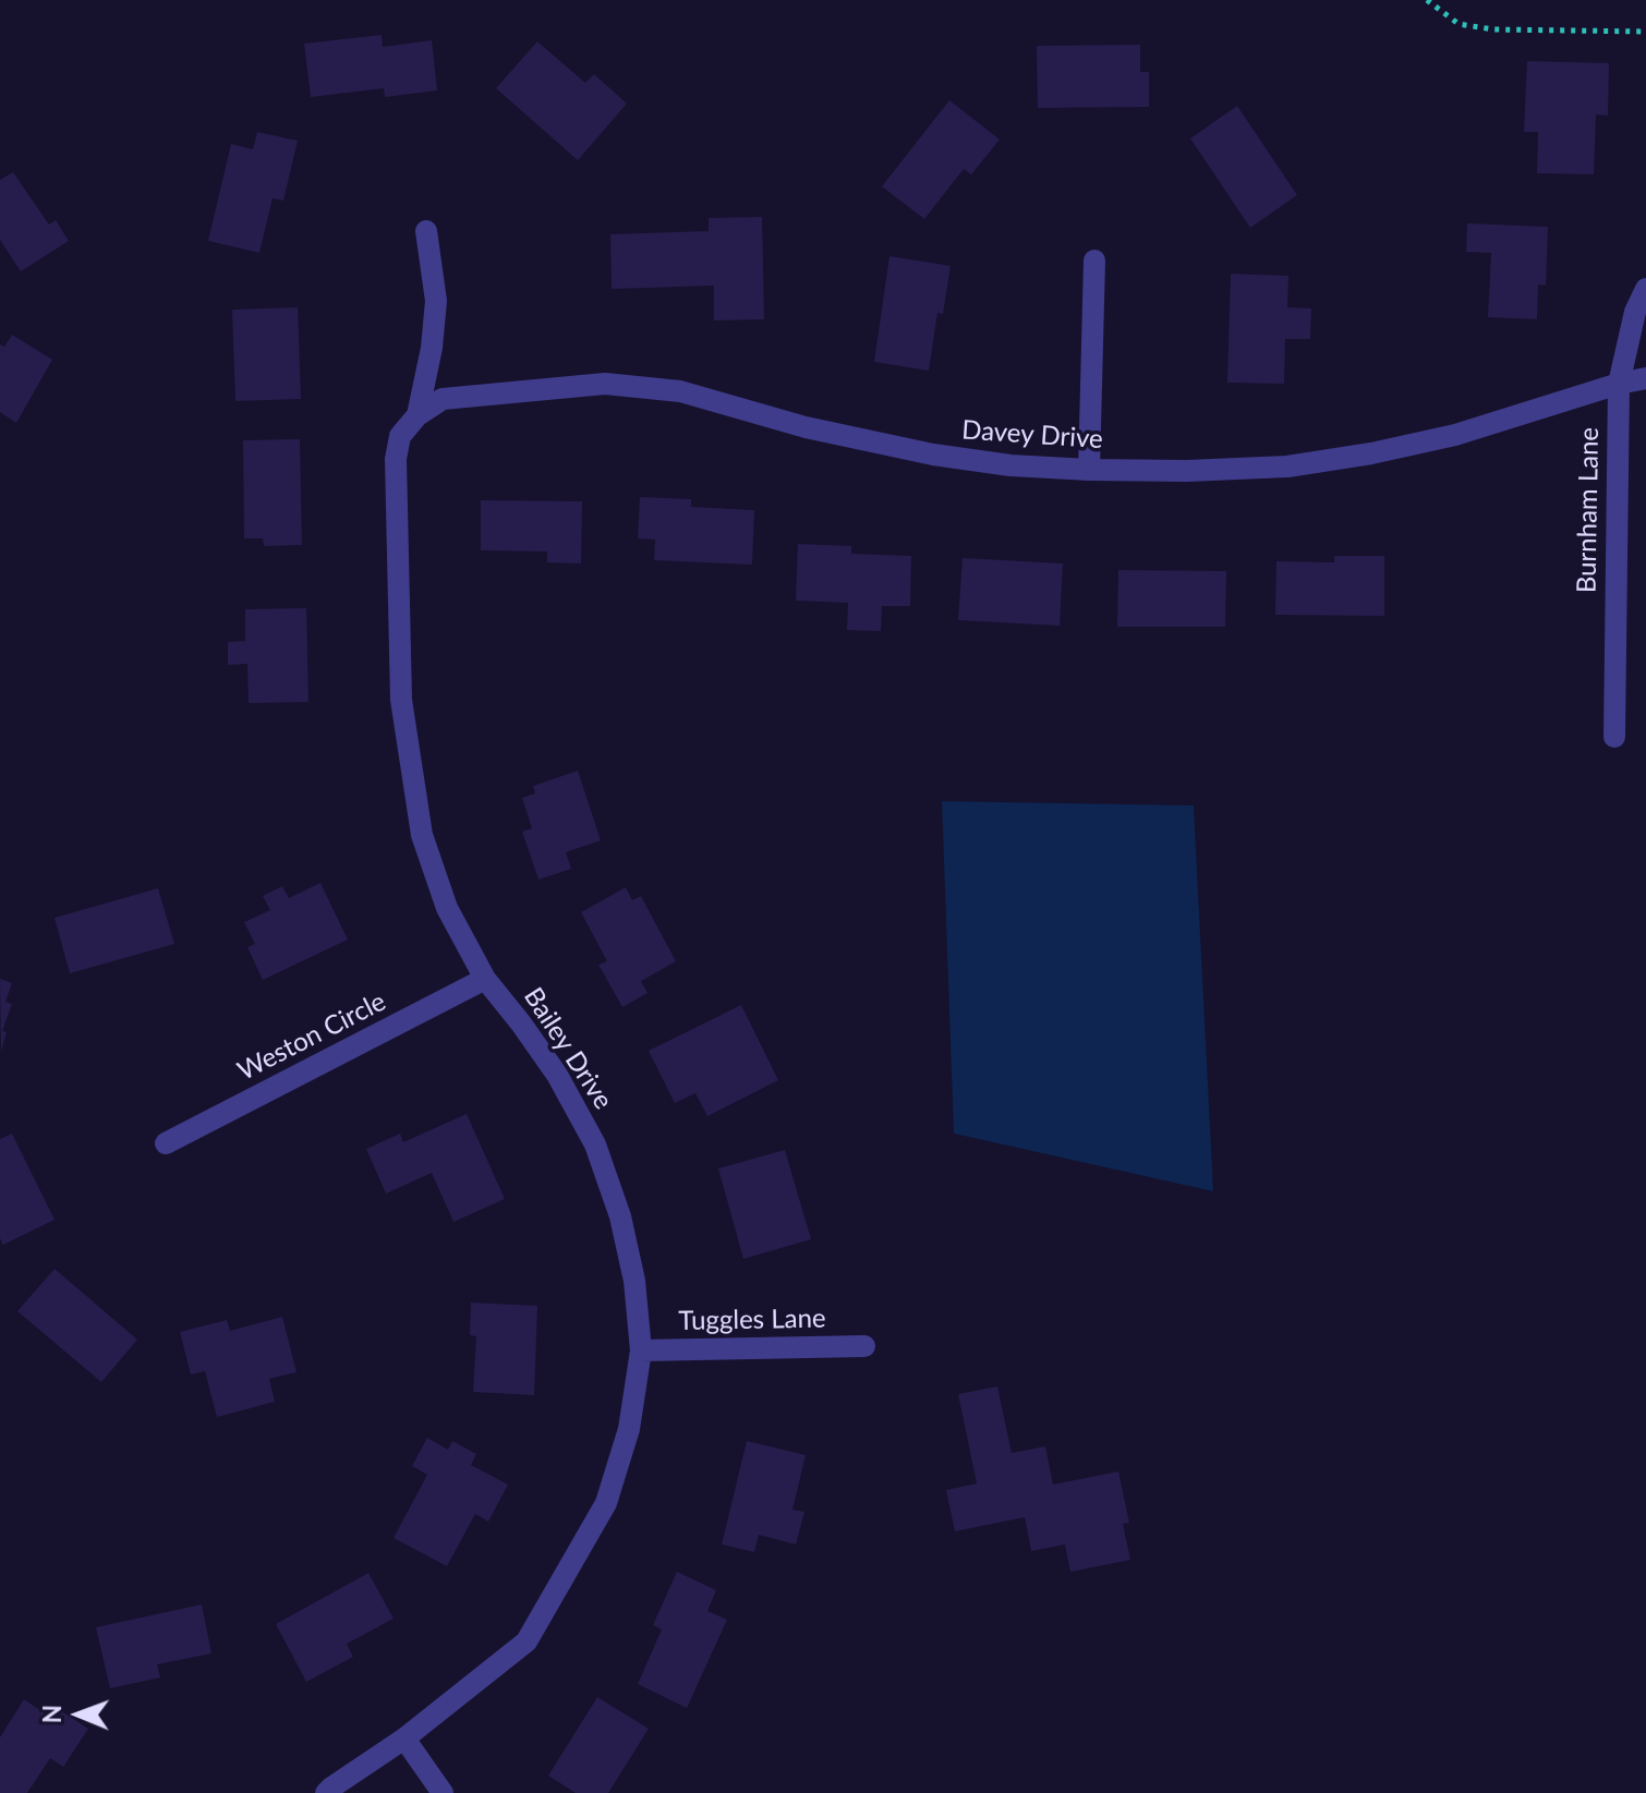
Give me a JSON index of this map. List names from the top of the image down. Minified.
{"streets":{"street":["Davey Drive","Burnham Lane","Weston Circle","Bailey Drive","Tuggles Lane"]},"crossings":[["Davey Drive","Burnham Lane"],["Davey Drive","Bailey Drive"],["Weston Circle","Bailey Drive"],["Bailey Drive","Tuggles Lane"]],"north":"left"}
